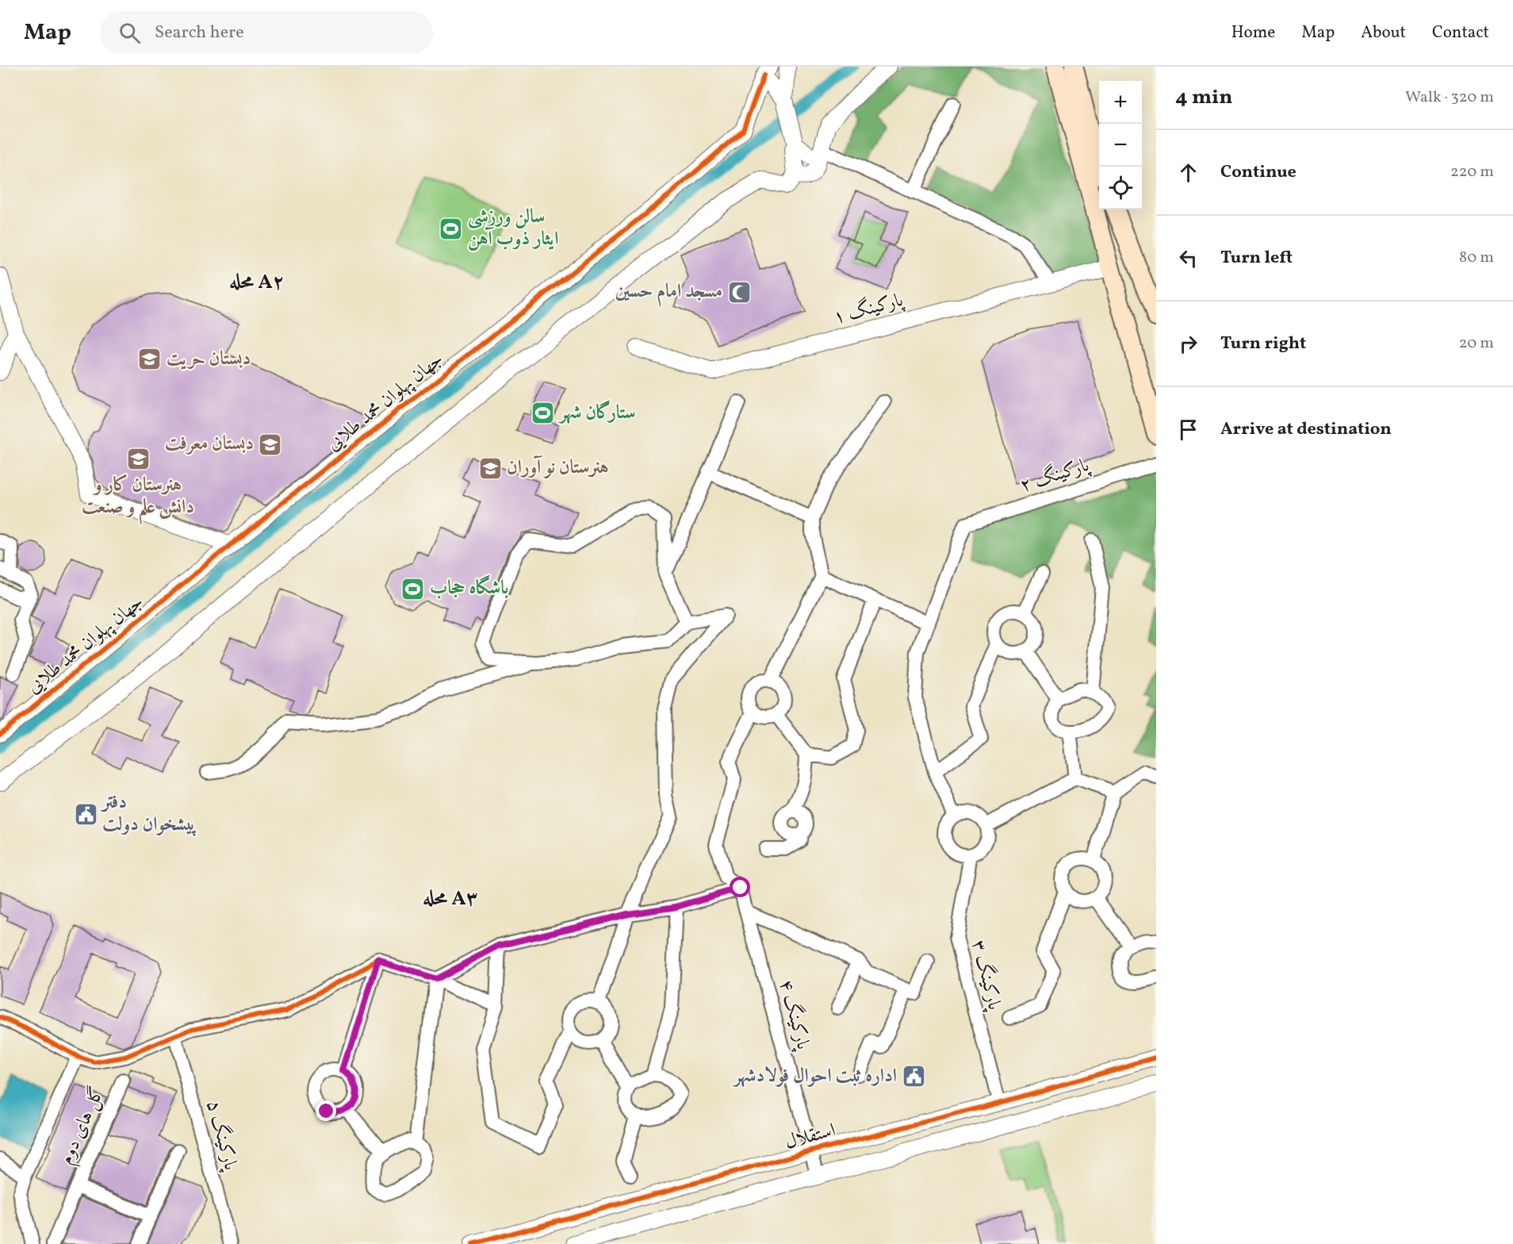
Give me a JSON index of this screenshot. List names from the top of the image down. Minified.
{"streets":{"street":["پارکینگ ۱","جهان پهلوان محمد طلایی","پارکینگ ۲","پارکینگ ۳","پارکینگ ۴","گل های دوم","پارکینگ ۵","استقلال"]},"crossings":[["پارکینگ ۳","استقلال"],["پارکینگ ۴","استقلال"]],"districts":["محله A۲","محله A۳"],"places":{"sports":["سالن ورزشی ایثار ذوب آهن","ستارگان شهر","باشگاه حجاب"],"mosque":["مسجد امام حسین"],"school or university":["دبستان حریت","دبستان معرفت","هنرستان کار و دانش علم و صنعت","هنرستان نو آوران"],"public building":["دفتر پیشخوان دولت","اداره ثبت احوال فولادشهر"]},"page":{"header":"Map","search":"Search here","nav":["Home","Map","About","Contact"],"heading":["4 min","Walk · 320 m"],"map_buttons":["+","−"],"list":[["Continue","220 m"],["Turn left","80 m"],["Turn right","20 m"],"Arrive at destination"]}}
